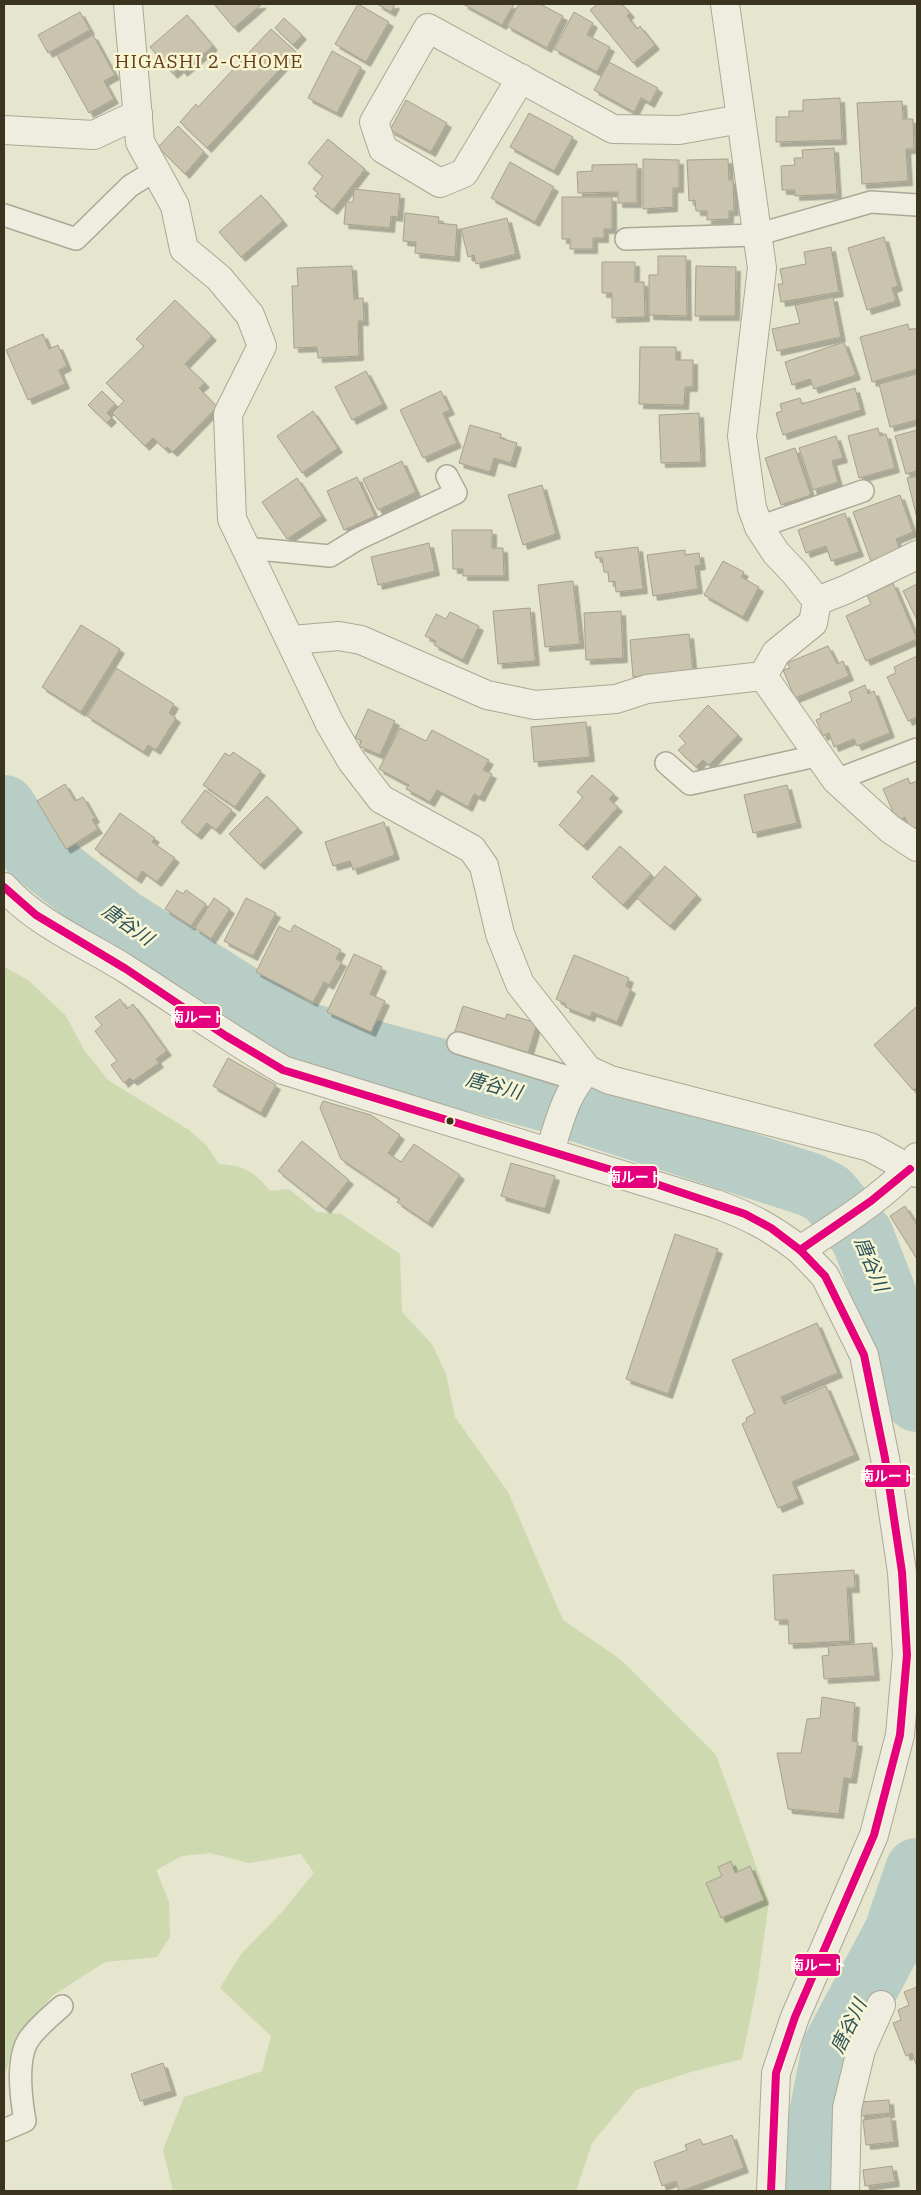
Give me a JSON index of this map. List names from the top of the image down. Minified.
{"districts":["HIGASHI 2-CHOME"],"water":["唐谷川"],"lines":["transit line 南ルート"]}
